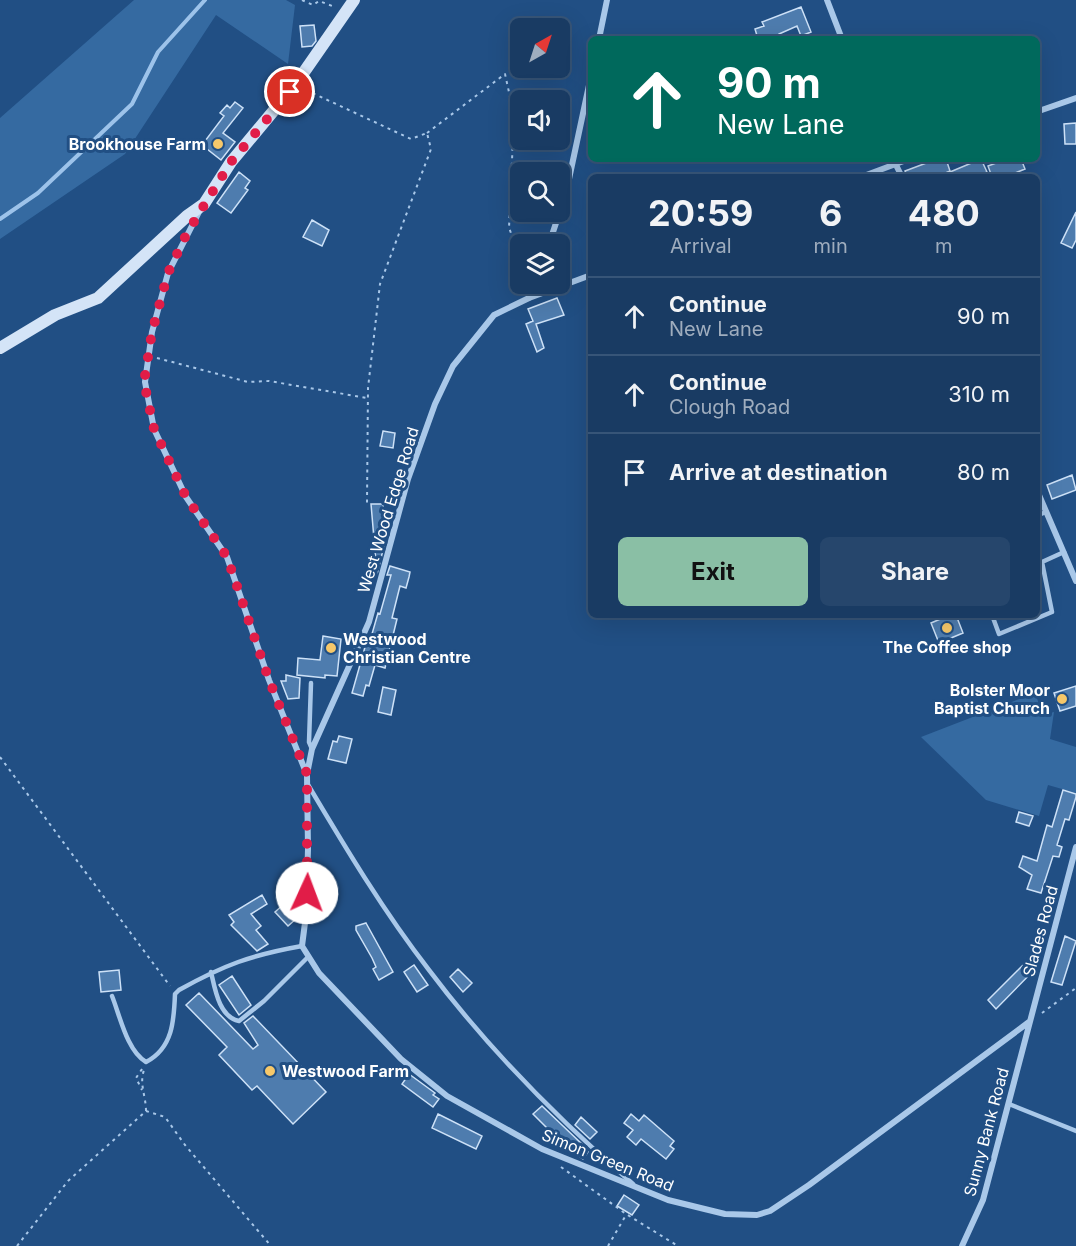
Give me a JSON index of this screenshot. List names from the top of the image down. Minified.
{"streets":{"street":["West Wood Edge Road","Slades Road","Sunny Bank Road","Simon Green Road"]},"crossings":[["Slades Road","Sunny Bank Road"],["Slades Road","Simon Green Road"],["Sunny Bank Road","Simon Green Road"]],"places":["Brookhouse Farm","The Coffee shop","Westwood Christian Centre","Bolster Moor Baptist Church","Westwood Farm"],"north":"top right","page":{"turn":["90 m","New Lane"],"eta":["20:59","Arrival","6","min","480","m"],"list":[{"name":"Continue","note":"New Lane","value":"90 m"},{"name":"Continue","note":"Clough Road","value":"310 m"},{"name":"Arrive at destination","value":"80 m"}],"buttons":["Exit","Share"]}}
